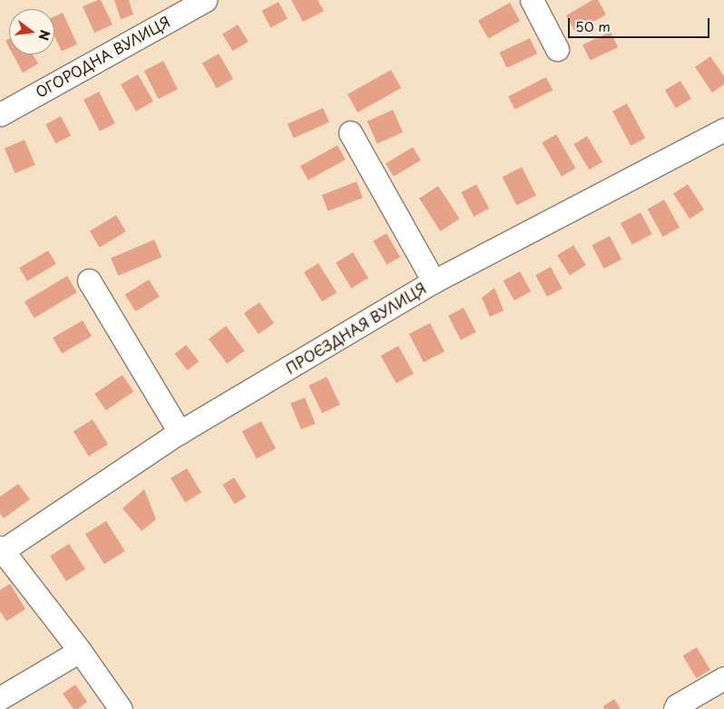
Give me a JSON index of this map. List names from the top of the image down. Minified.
{"streets":{"street":["ОГОРОДНА ВУЛИЦЯ","ПРОЄЗДНАЯ ВУЛИЦЯ"]},"scale_bar":"50 m","north":"right"}
